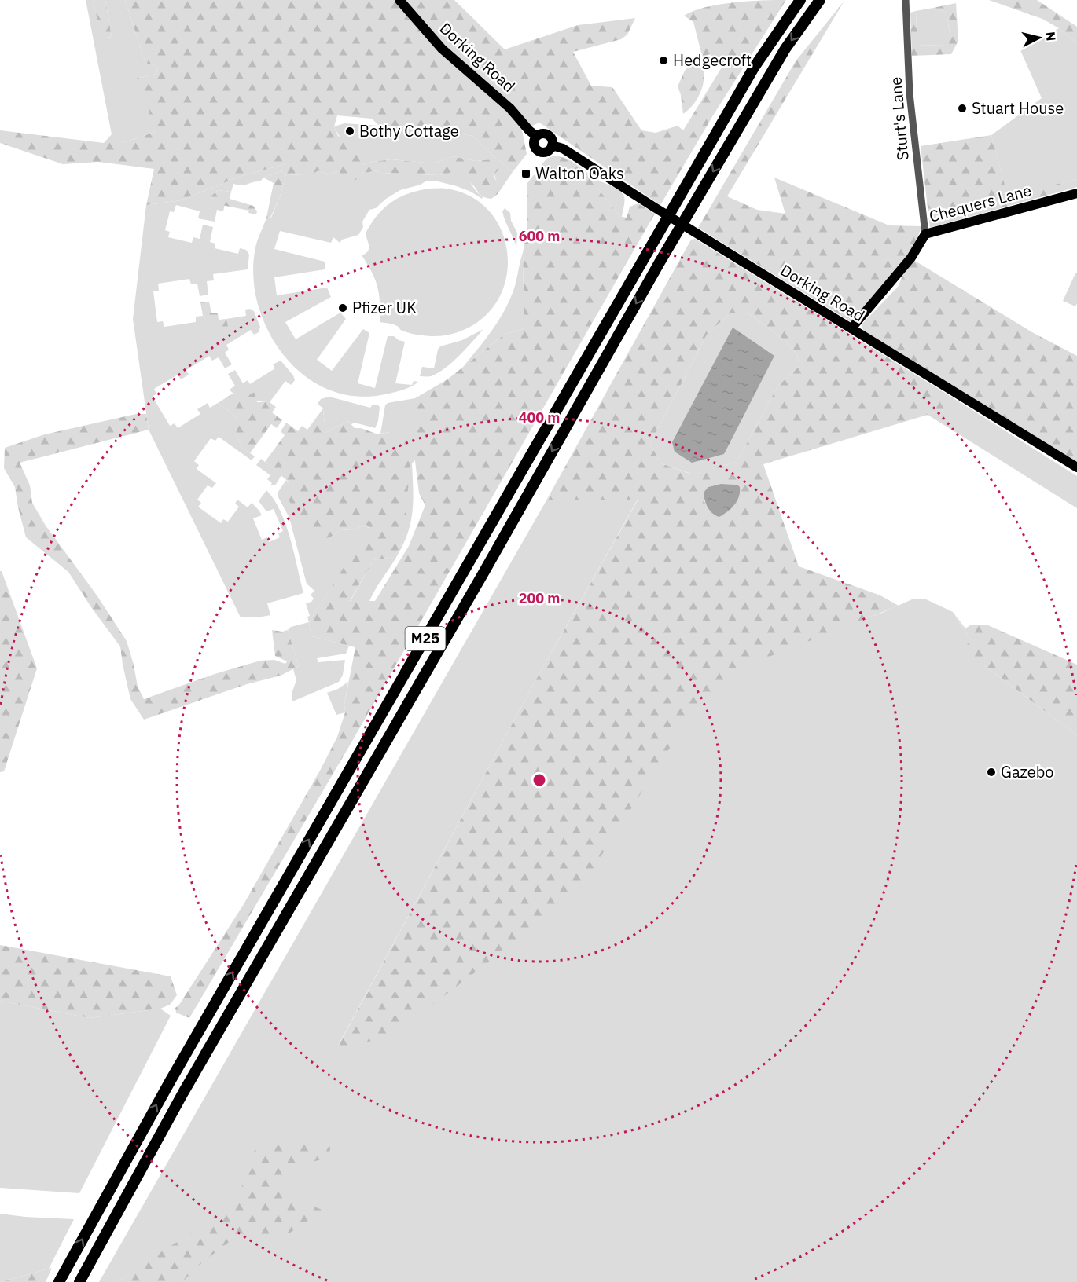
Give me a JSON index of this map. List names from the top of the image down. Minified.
{"streets":{"highway":["M25"],"main road":["Dorking Road","Chequers Lane"],"street":["Sturt's Lane"]},"crossings":[["Dorking Road","Chequers Lane"],["Sturt's Lane","Chequers Lane"]],"places":{"other":["Hedgecroft","Stuart House","Bothy Cottage","Pfizer UK","Gazebo"],"transit":["Walton Oaks"]},"north":"right","rings":["600 m","400 m","200 m"]}
